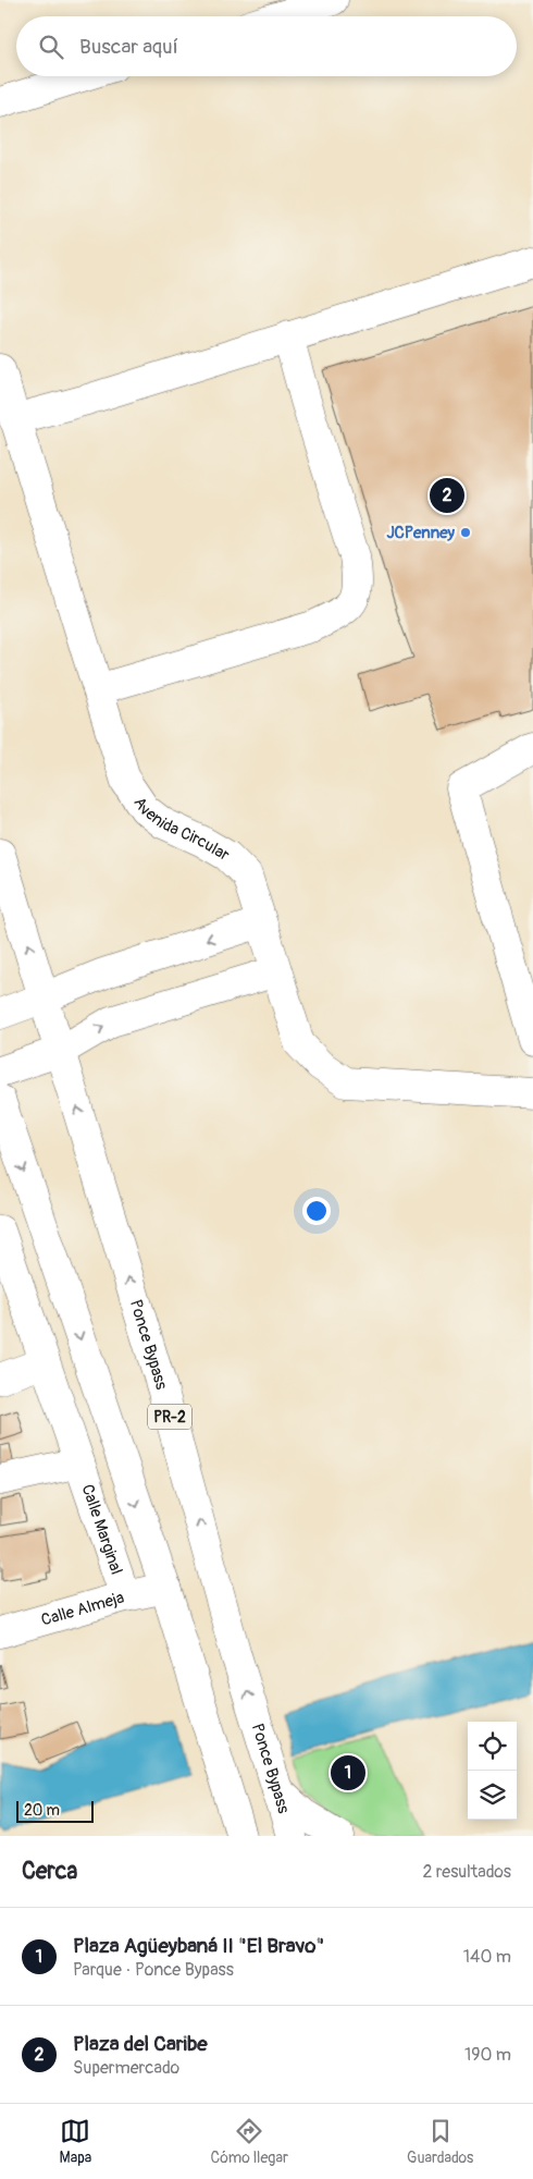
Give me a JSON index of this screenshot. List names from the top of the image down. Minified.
{"streets":{"main road":["Avenida Circular","Ponce Bypass","PR-2","Calle Marginal","Calle Almeja"]},"crossings":[["Calle Marginal","Calle Almeja"]],"places":["JCPenney"],"scale_bar":"20 m","page":{"search":"Buscar aquí","pins":["2","1"],"scale":"20 m","heading":["Cerca","2 resultados"],"list":[{"mark":"1","name":"Plaza Agüeybaná II \"El Bravo\"","note":"Parque · Ponce Bypass","value":"140 m"},{"mark":"2","name":"Plaza del Caribe","note":"Supermercado","value":"190 m"}],"nav":["Mapa","Cómo llegar","Guardados"]}}
